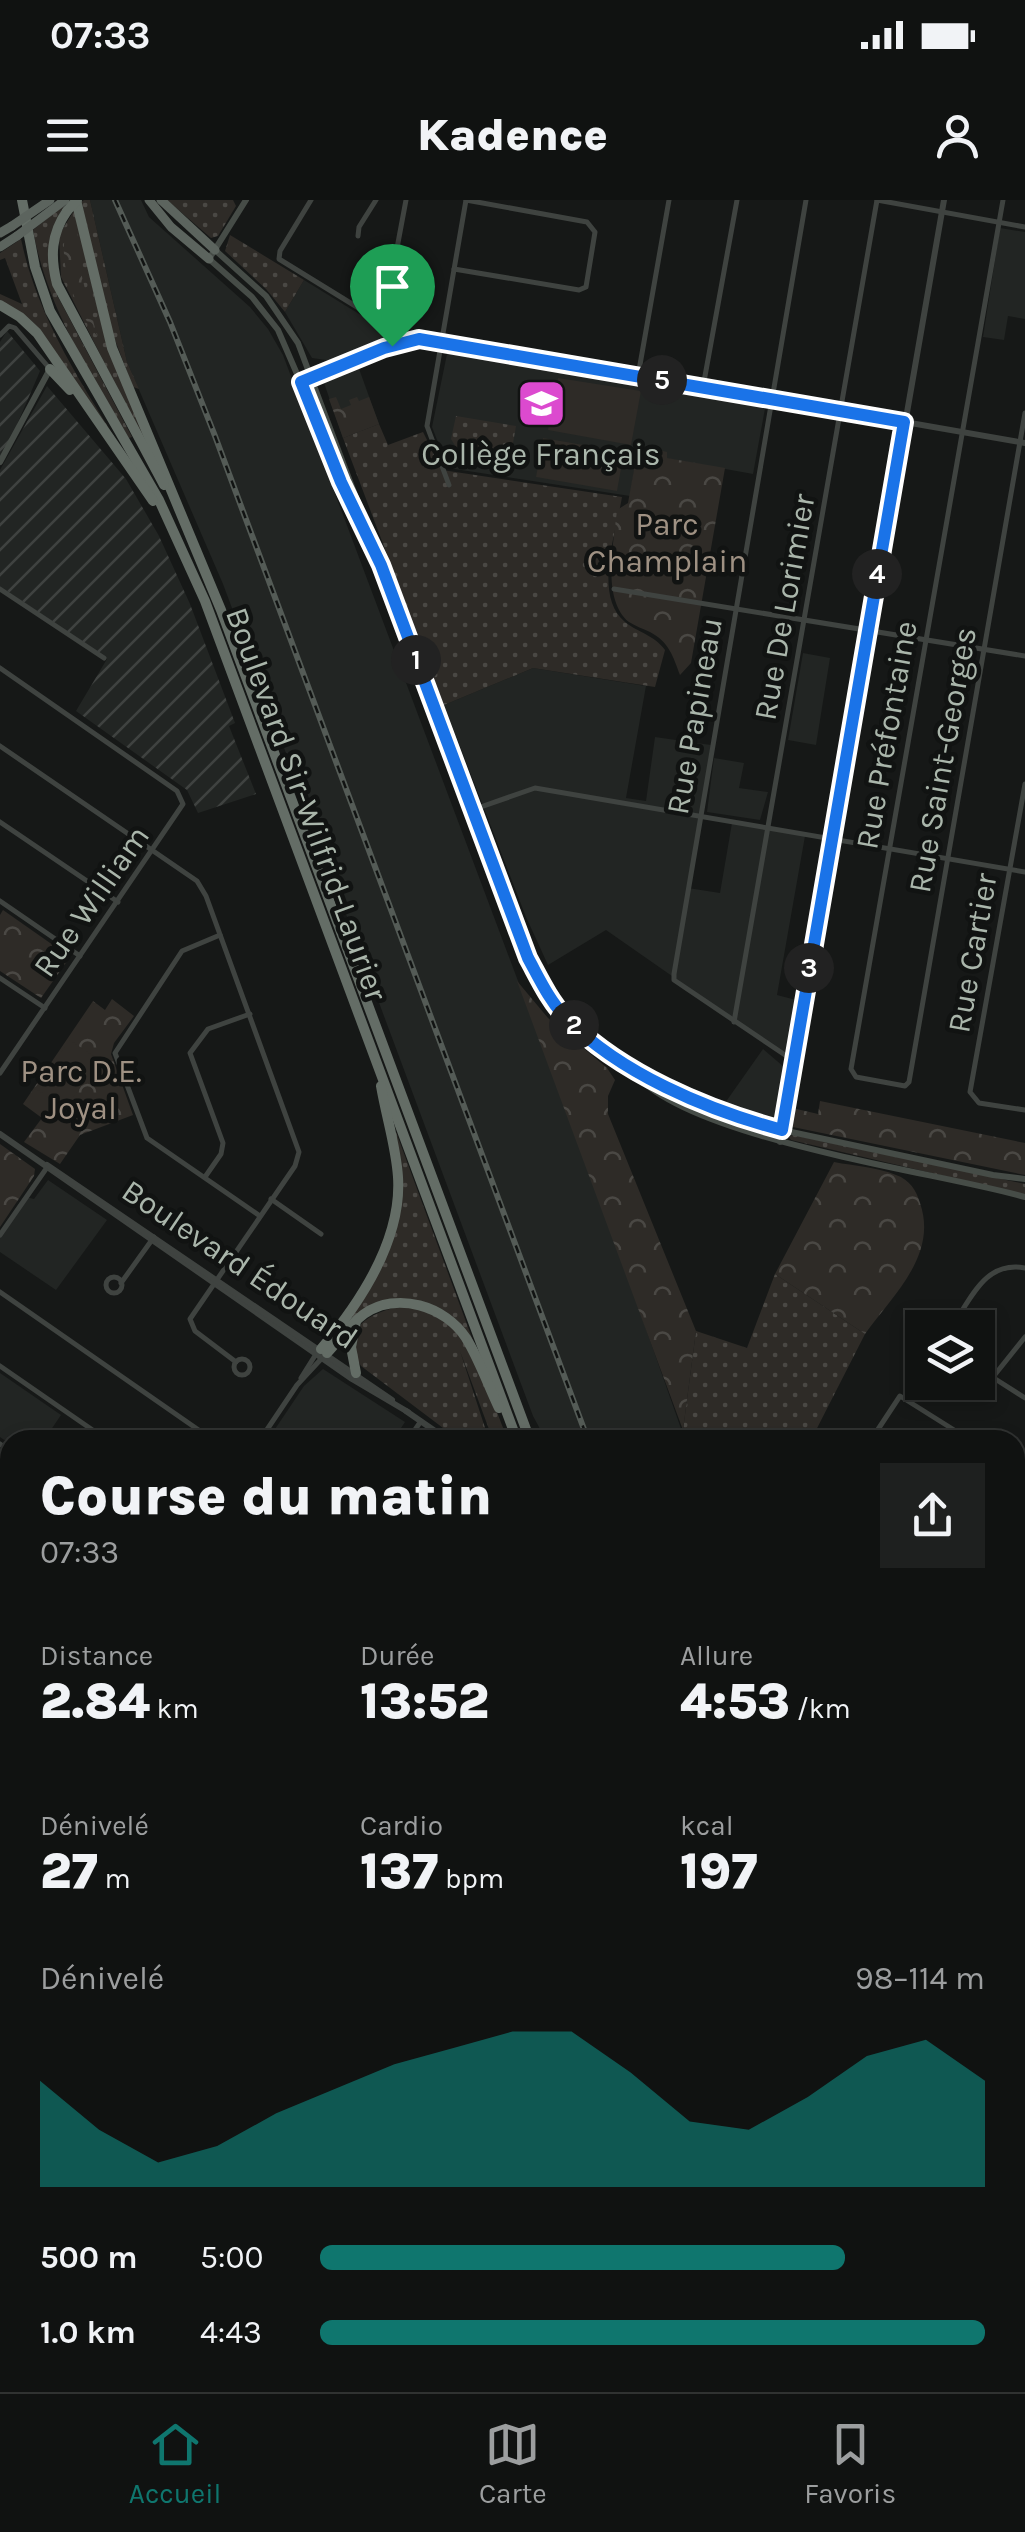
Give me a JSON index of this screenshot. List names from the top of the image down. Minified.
{"streets":{"highway":["Boulevard Sir-Wilfrid-Laurier"],"street":["Rue De Lorimier","Rue Papineau","Rue Préfontaine","Rue Saint-Georges","Rue William","Rue Cartier","Boulevard Édouard"]},"crossings":[["Rue De Lorimier","Rue Papineau"],["Rue Préfontaine","Rue Saint-Georges"]],"parks":["Parc Champlain","Parc D.E. Joyal"],"places":{"school or university":["Collège Français"]},"page":{"status":"07:33","header":"Kadence","pins":["5","4","1","3","2"],"heading":["Course du matin","07:33"],"stats":[["Distance","2.84 km"],["Durée","13:52"],["Allure","4:53 /km"],["Dénivelé","27 m"],["Cardio","137 bpm"],["kcal","197"]],"chart":["Dénivelé","98–114 m"],"list":[{"name":"500 m","note":"5:00"},{"name":"1.0 km","note":"4:43"}],"tabs":["Accueil","Carte","Favoris"]}}
